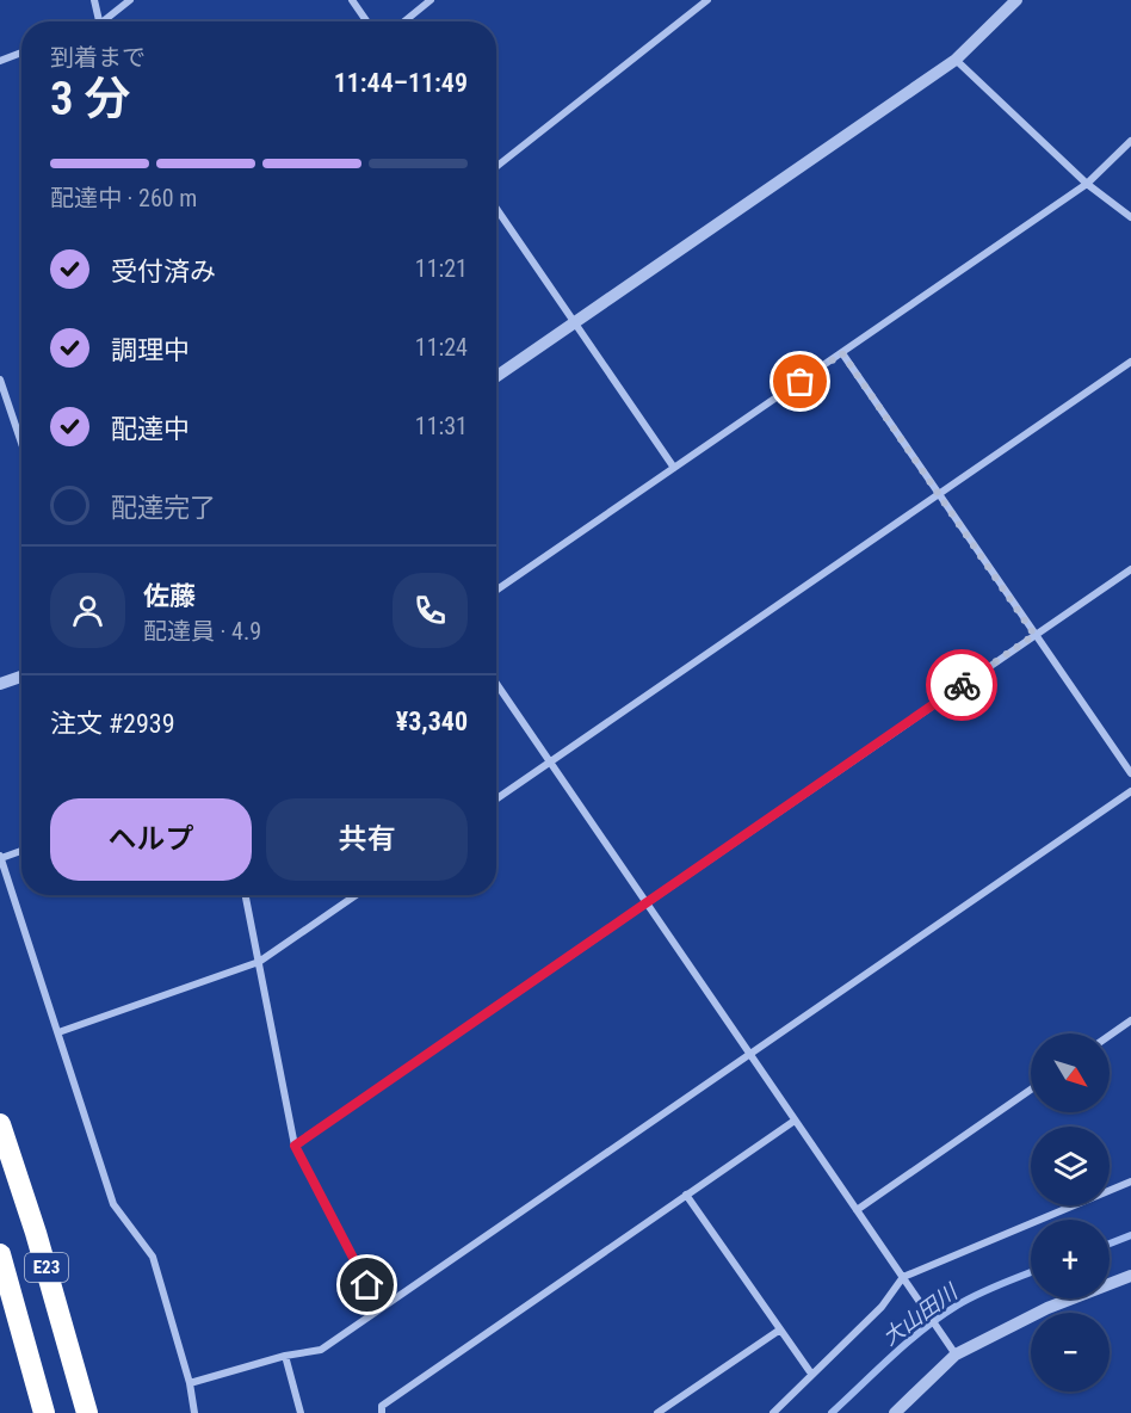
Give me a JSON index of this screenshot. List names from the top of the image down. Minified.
{"streets":{"highway":["E23"]},"water":["大山田川"],"north":"bottom right","page":{"heading":["3 分","到着まで","11:44–11:49"],"panel":["佐藤","配達員 · 4.9","注文 #2939","¥3,340"],"bar":"配達中 · 260 m","list":[["受付済み","11:21"],["調理中","11:24"],["配達中","11:31"],"配達完了"],"buttons":["ヘルプ","共有"],"map_buttons":["+","−"]}}
